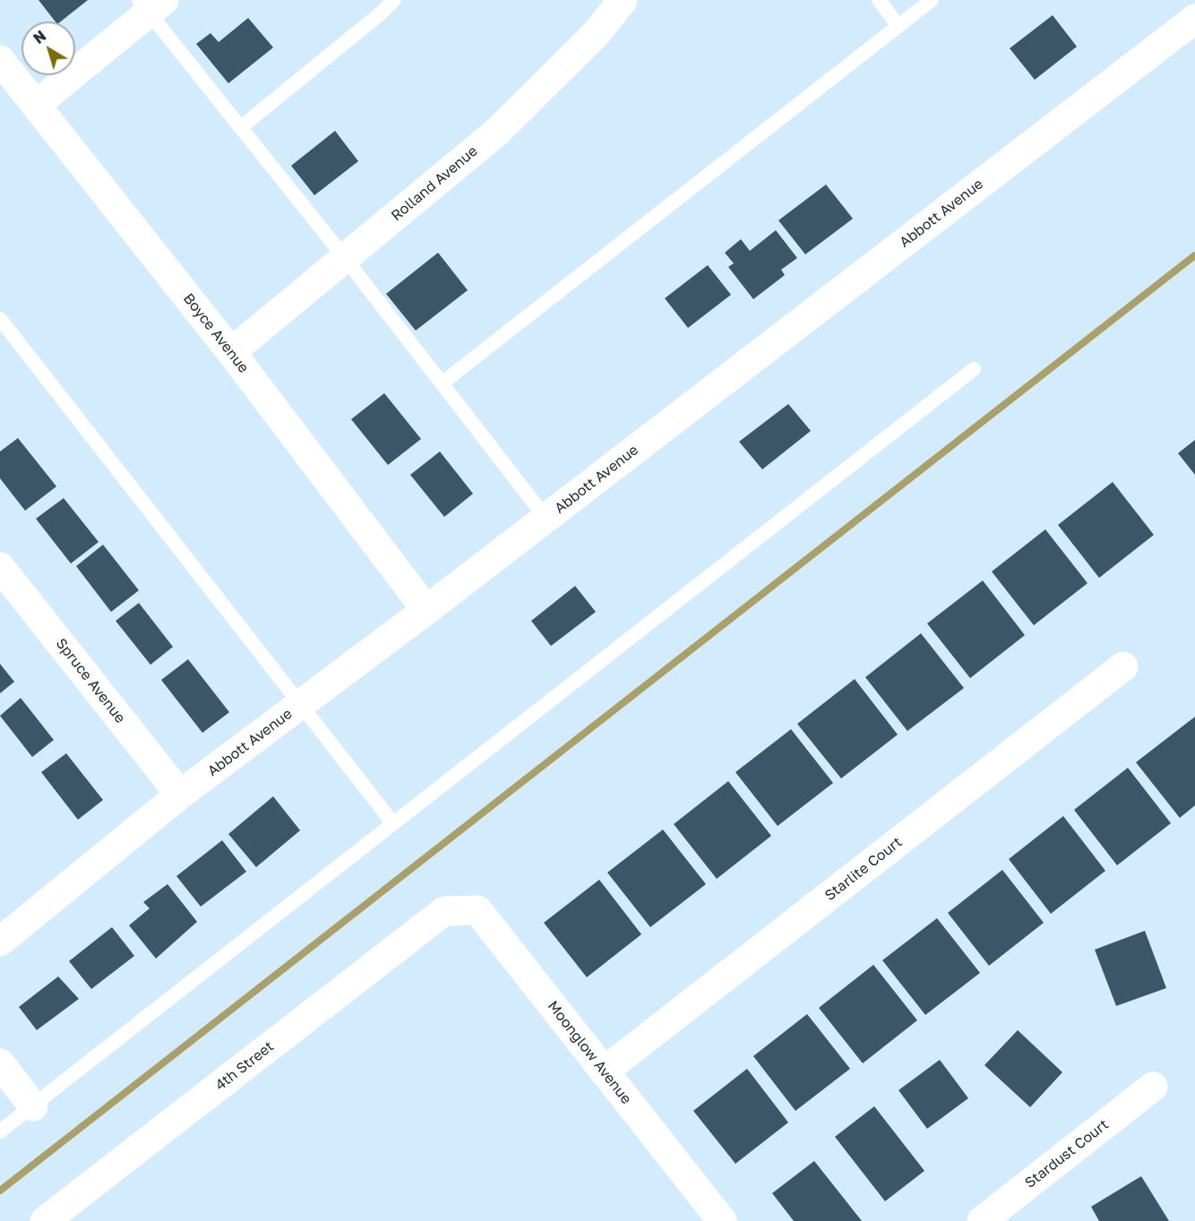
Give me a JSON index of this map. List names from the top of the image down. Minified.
{"streets":{"street":["Rolland Avenue","Abbott Avenue","Boyce Avenue","Spruce Avenue","Starlite Court","Moonglow Avenue","4th Street","Stardust Court"]},"crossings":[["Rolland Avenue","Boyce Avenue"],["Abbott Avenue","Boyce Avenue"],["Abbott Avenue","Spruce Avenue"],["Starlite Court","Moonglow Avenue"],["Moonglow Avenue","4th Street"]],"north":"top left"}
